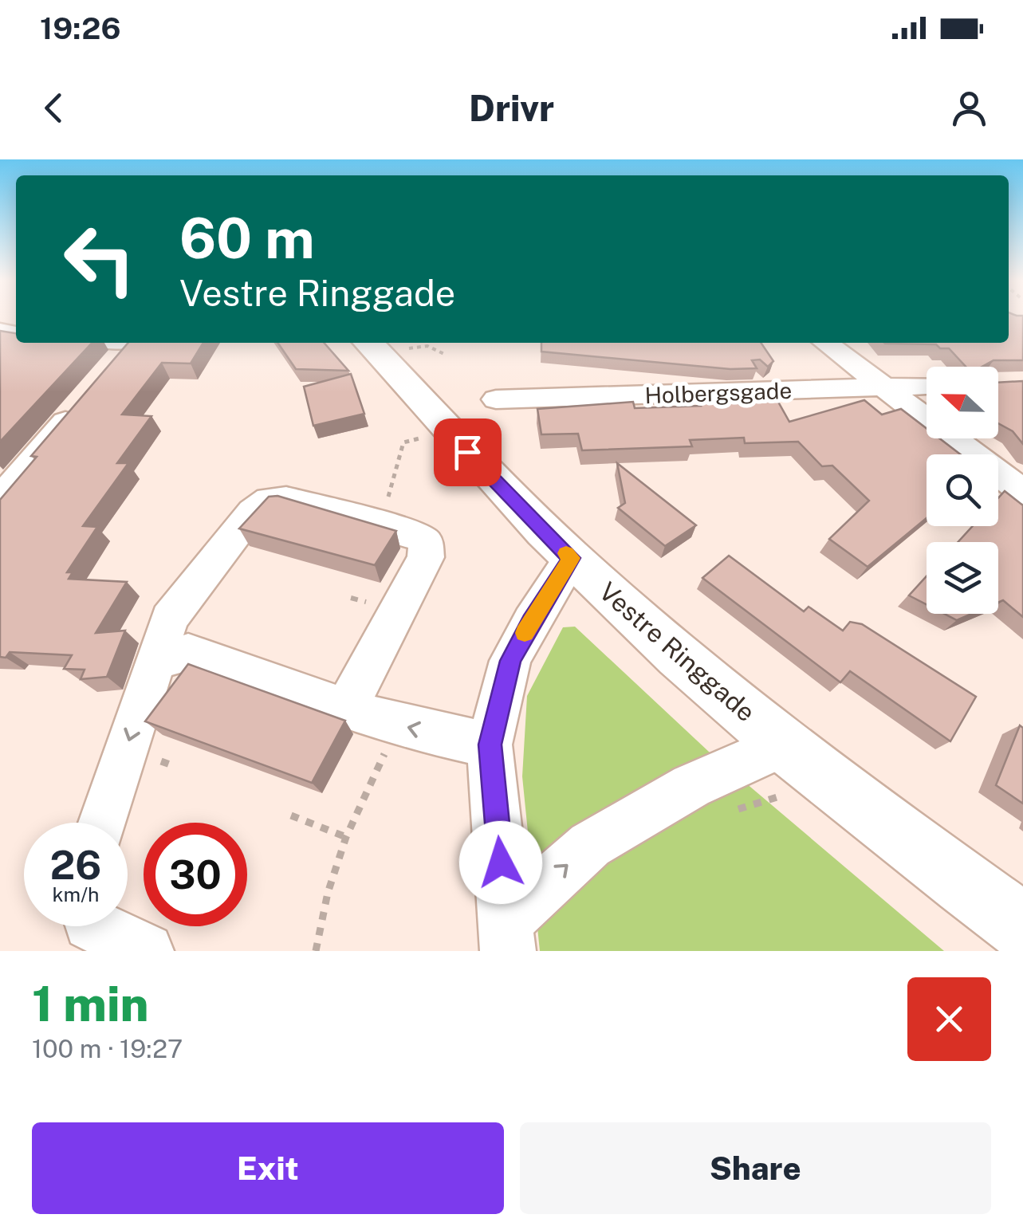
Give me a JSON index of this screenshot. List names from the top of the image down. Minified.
{"streets":{"street":["Holbergsgade","Vestre Ringgade"]},"north":"left","page":{"status":"19:26","header":"Drivr","turn":["60 m","Vestre Ringgade"],"speed":"26 km/h","limit":"30","heading":["1 min","100 m · 19:27"],"buttons":["Exit","Share"]}}
